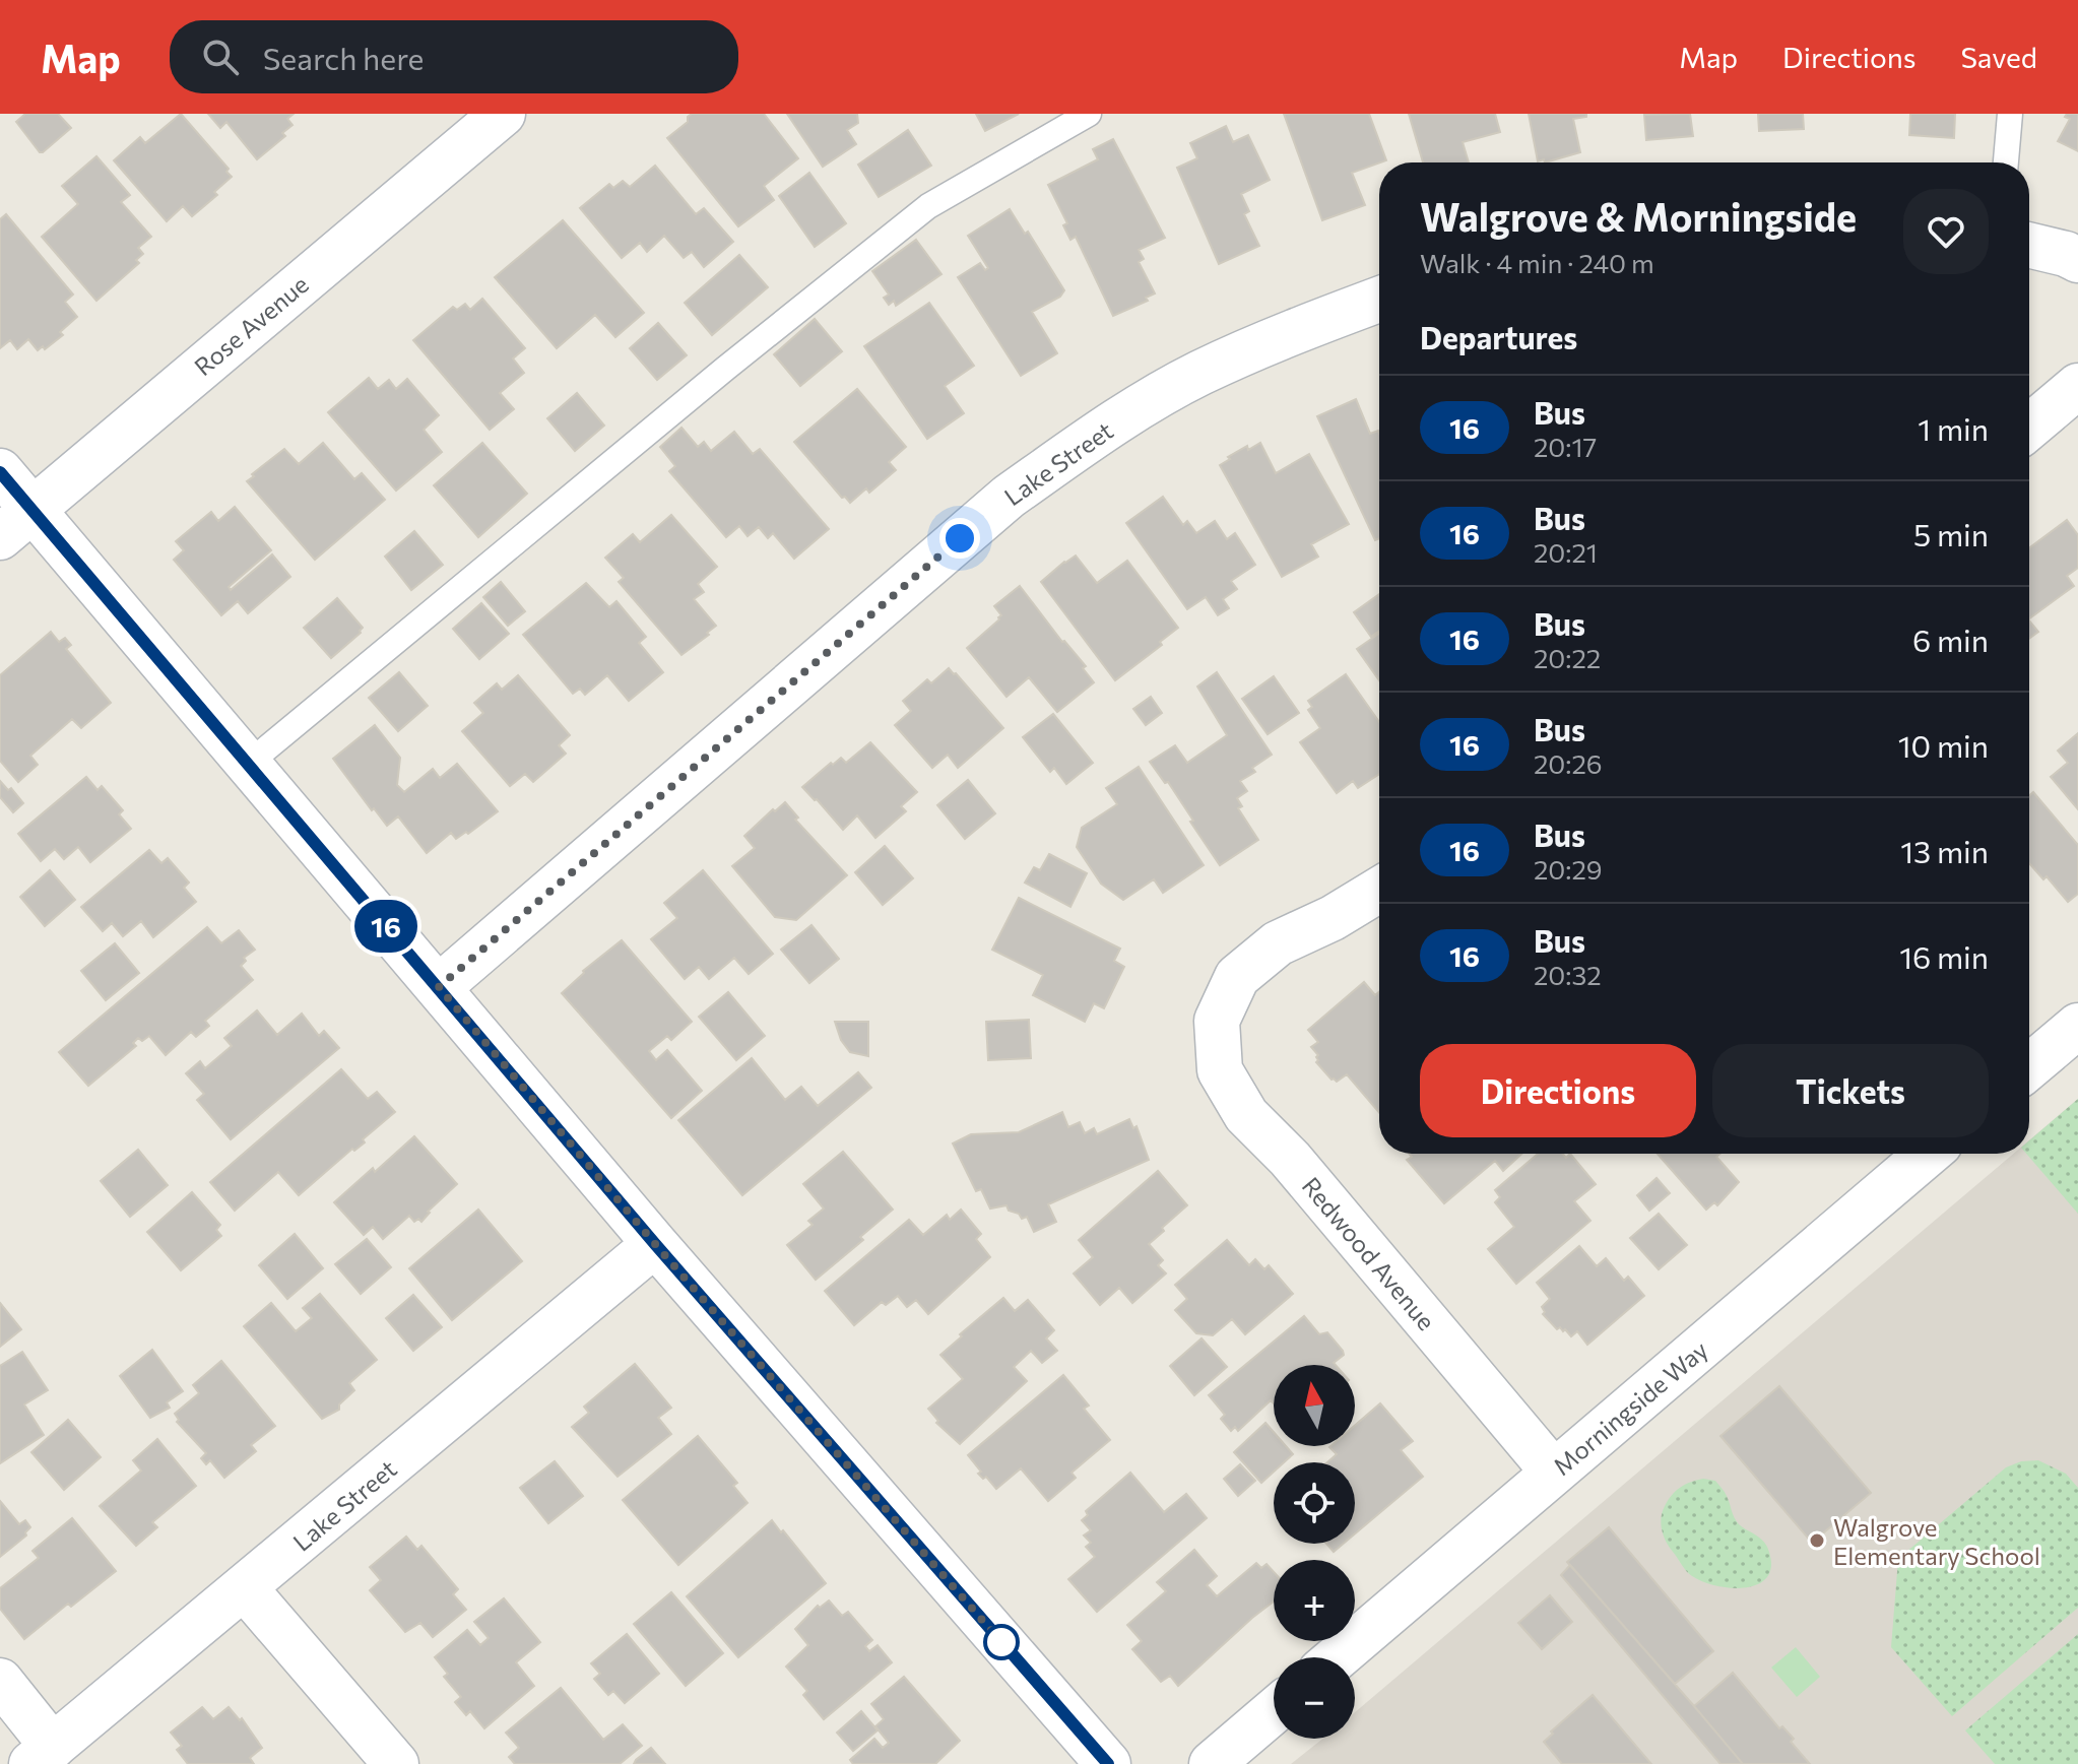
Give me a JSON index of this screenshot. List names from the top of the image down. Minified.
{"streets":{"street":["Rose Avenue","Lake Street","Redwood Avenue","Morningside Way"]},"crossings":[["Redwood Avenue","Morningside Way"]],"places":["Walgrove Elementary School"],"lines":["bus line 16"],"north":"top","page":{"header":"Map","search":"Search here","nav":["Map","Directions","Saved"],"on_map":"16","heading":[["Walgrove & Morningside","Walk · 4 min · 240 m"],"Departures"],"list":[{"mark":"16","name":"Bus","note":"20:17","value":"1 min"},{"mark":"16","name":"Bus","note":"20:21","value":"5 min"},{"mark":"16","name":"Bus","note":"20:22","value":"6 min"},{"mark":"16","name":"Bus","note":"20:26","value":"10 min"},{"mark":"16","name":"Bus","note":"20:29","value":"13 min"},{"mark":"16","name":"Bus","note":"20:32","value":"16 min"}],"buttons":["Directions","Tickets"],"map_buttons":["+","−"]}}
